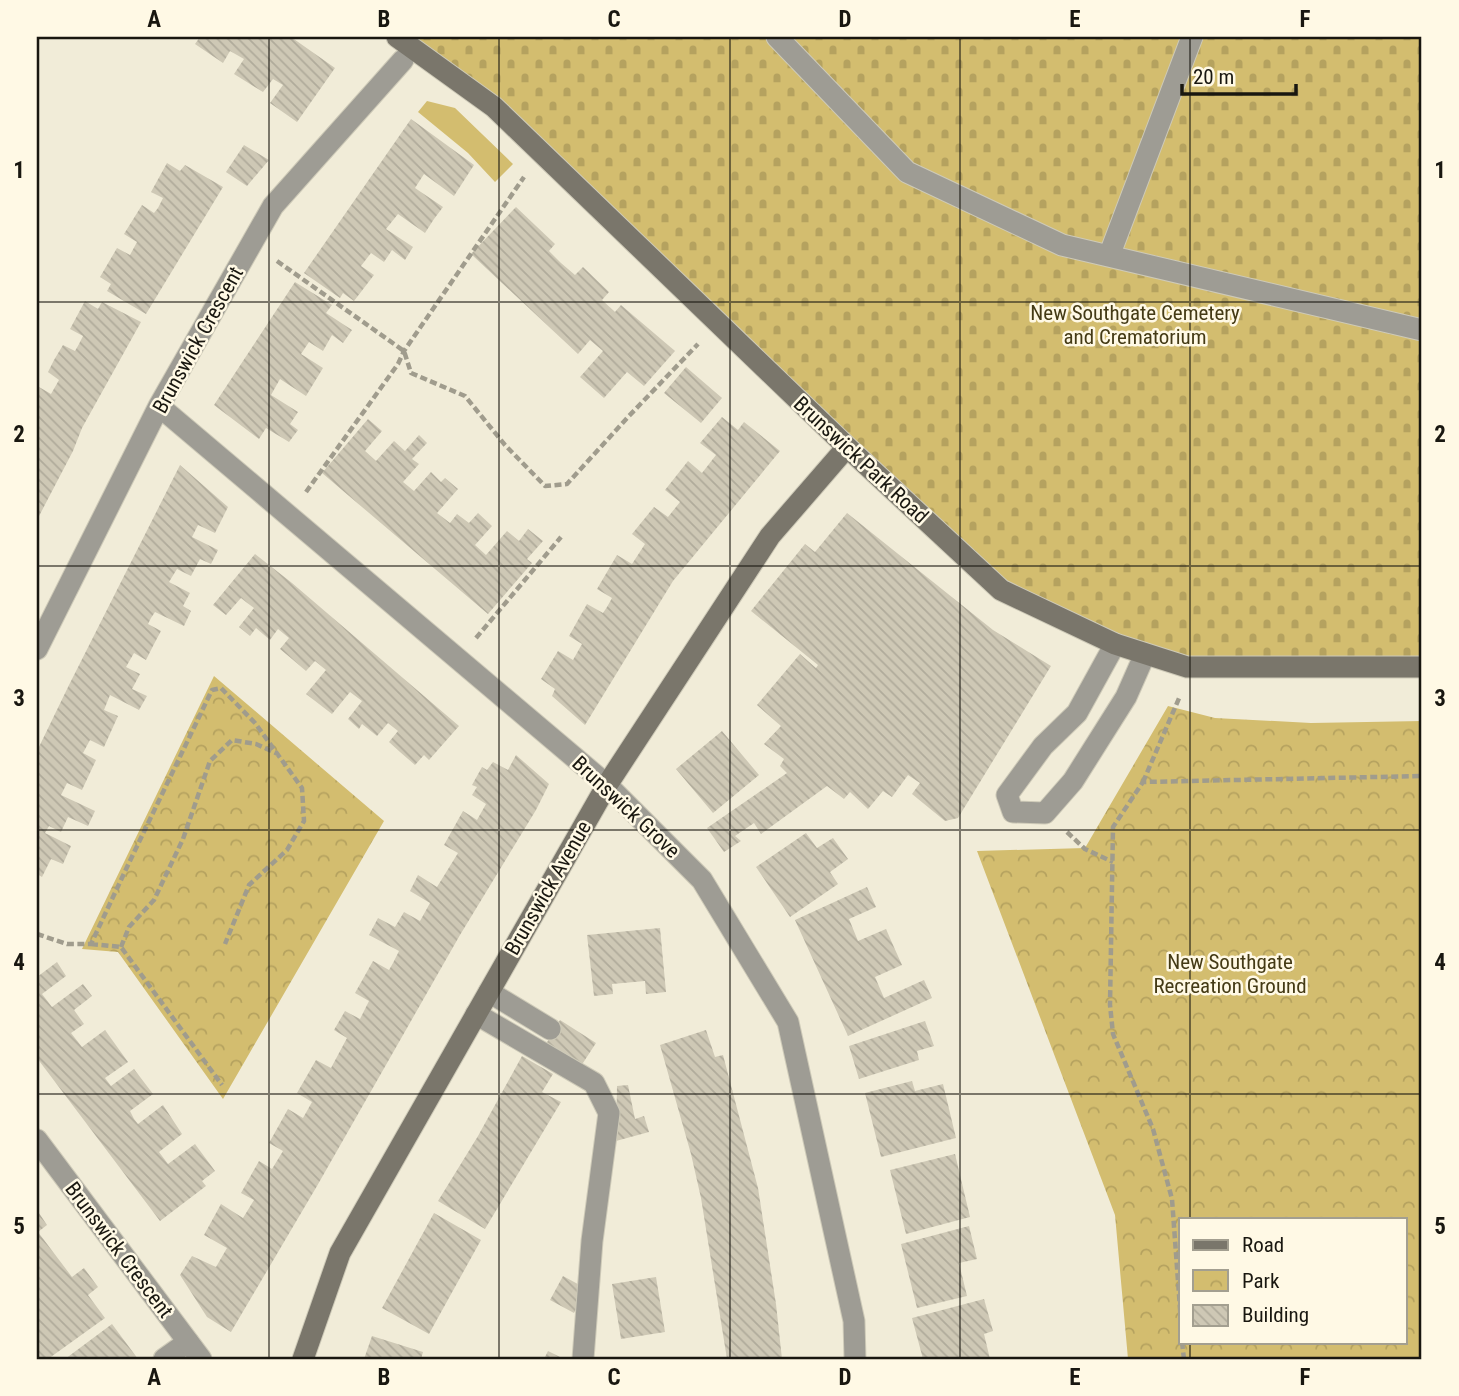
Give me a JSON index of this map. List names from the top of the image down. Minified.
{"streets":{"street":["Brunswick Crescent","Brunswick Park Road","Brunswick Grove","Brunswick Avenue"]},"crossings":[["Brunswick Crescent","Brunswick Grove"],["Brunswick Park Road","Brunswick Avenue"],["Brunswick Grove","Brunswick Avenue"]],"parks":["New Southgate Cemetery and Crematorium","New Southgate Recreation Ground"],"legend":["Road","Park","Building"],"scale_bar":"20 m","grid":{"columns":["A","B","C","D","E","F"],"rows":["1","2","3","4","5"]}}
